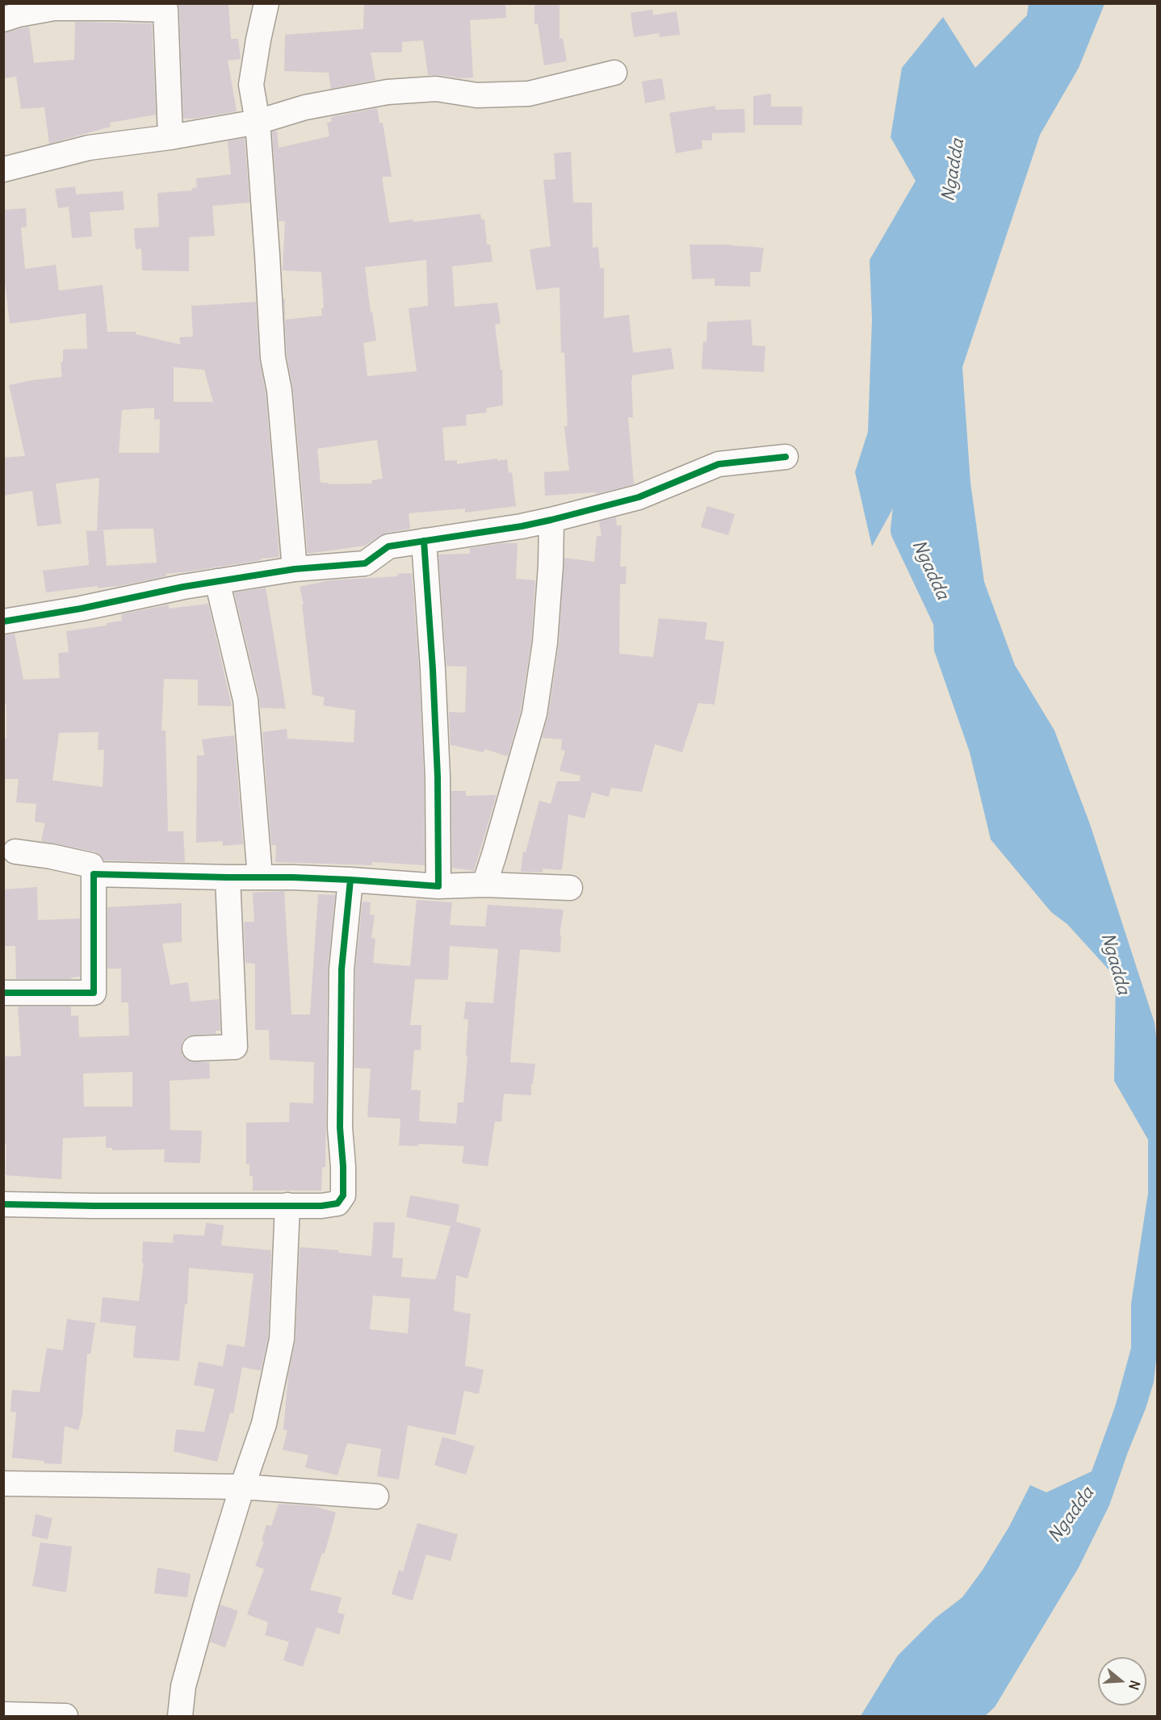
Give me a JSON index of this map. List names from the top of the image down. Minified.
{"water":["Ngadda"],"north":"right"}
